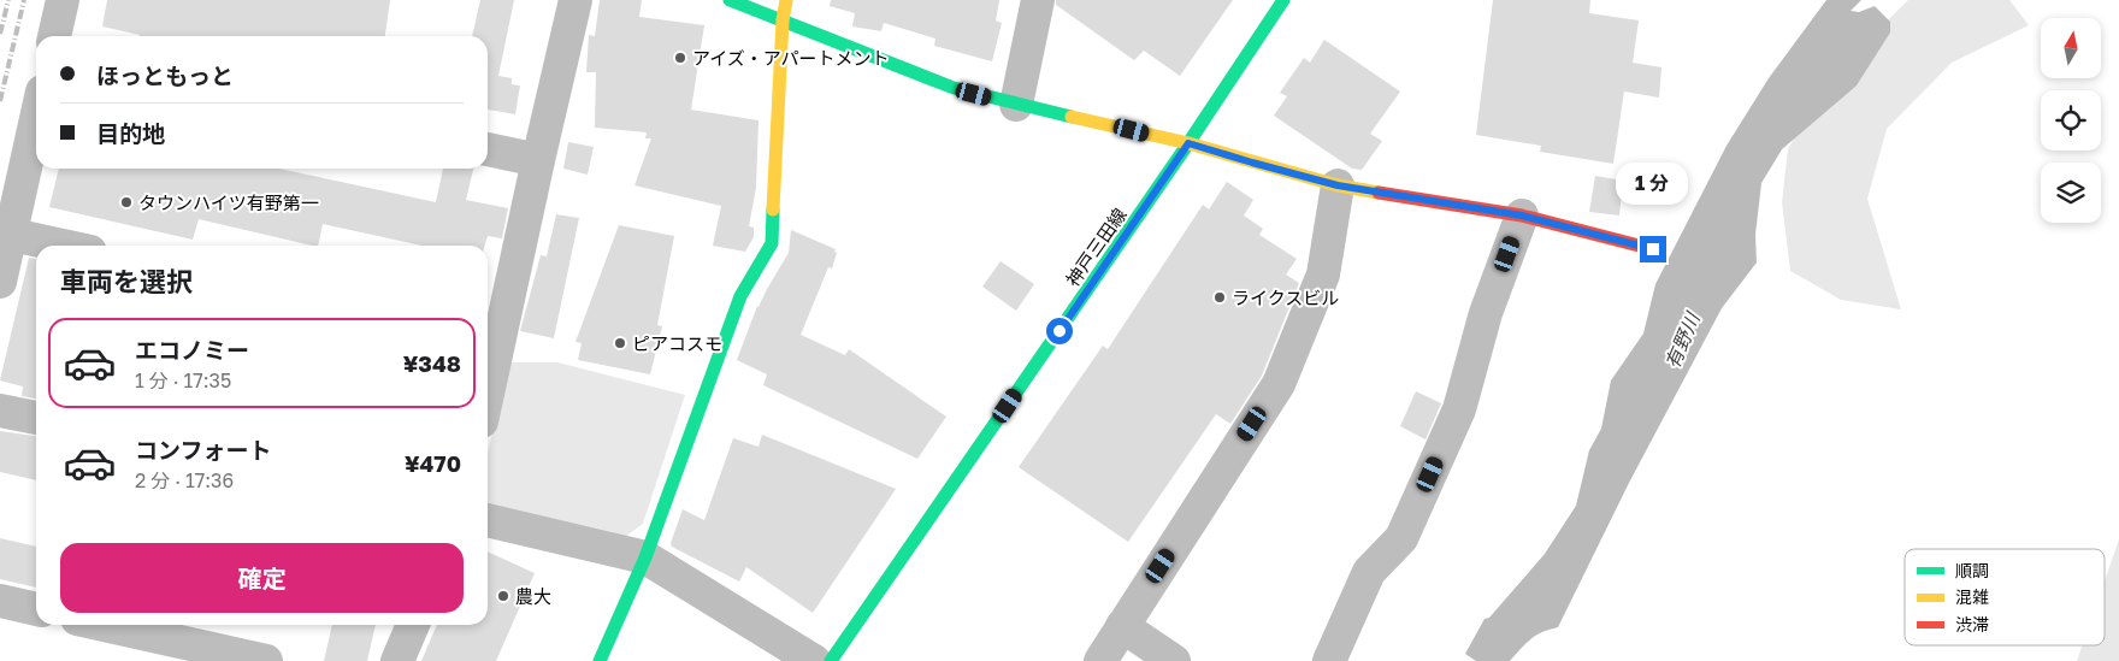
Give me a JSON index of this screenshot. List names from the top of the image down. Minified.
{"streets":{"street":["神戸三田線"]},"water":["有野川"],"places":["アイズ・アパートメント","タウンハイツ有野第一","ライクスビル","ピアコスモ","農大"],"legend":["順調","混雑","渋滞"],"north":"top","page":{"banner":["ほっともっと","目的地"],"bubble":"1 分","heading":"車両を選択","list":[{"name":"エコノミー","note":"1 分 · 17:35","value":"¥348"},{"name":"コンフォート","note":"2 分 · 17:36","value":"¥470"}],"buttons":"確定"}}
